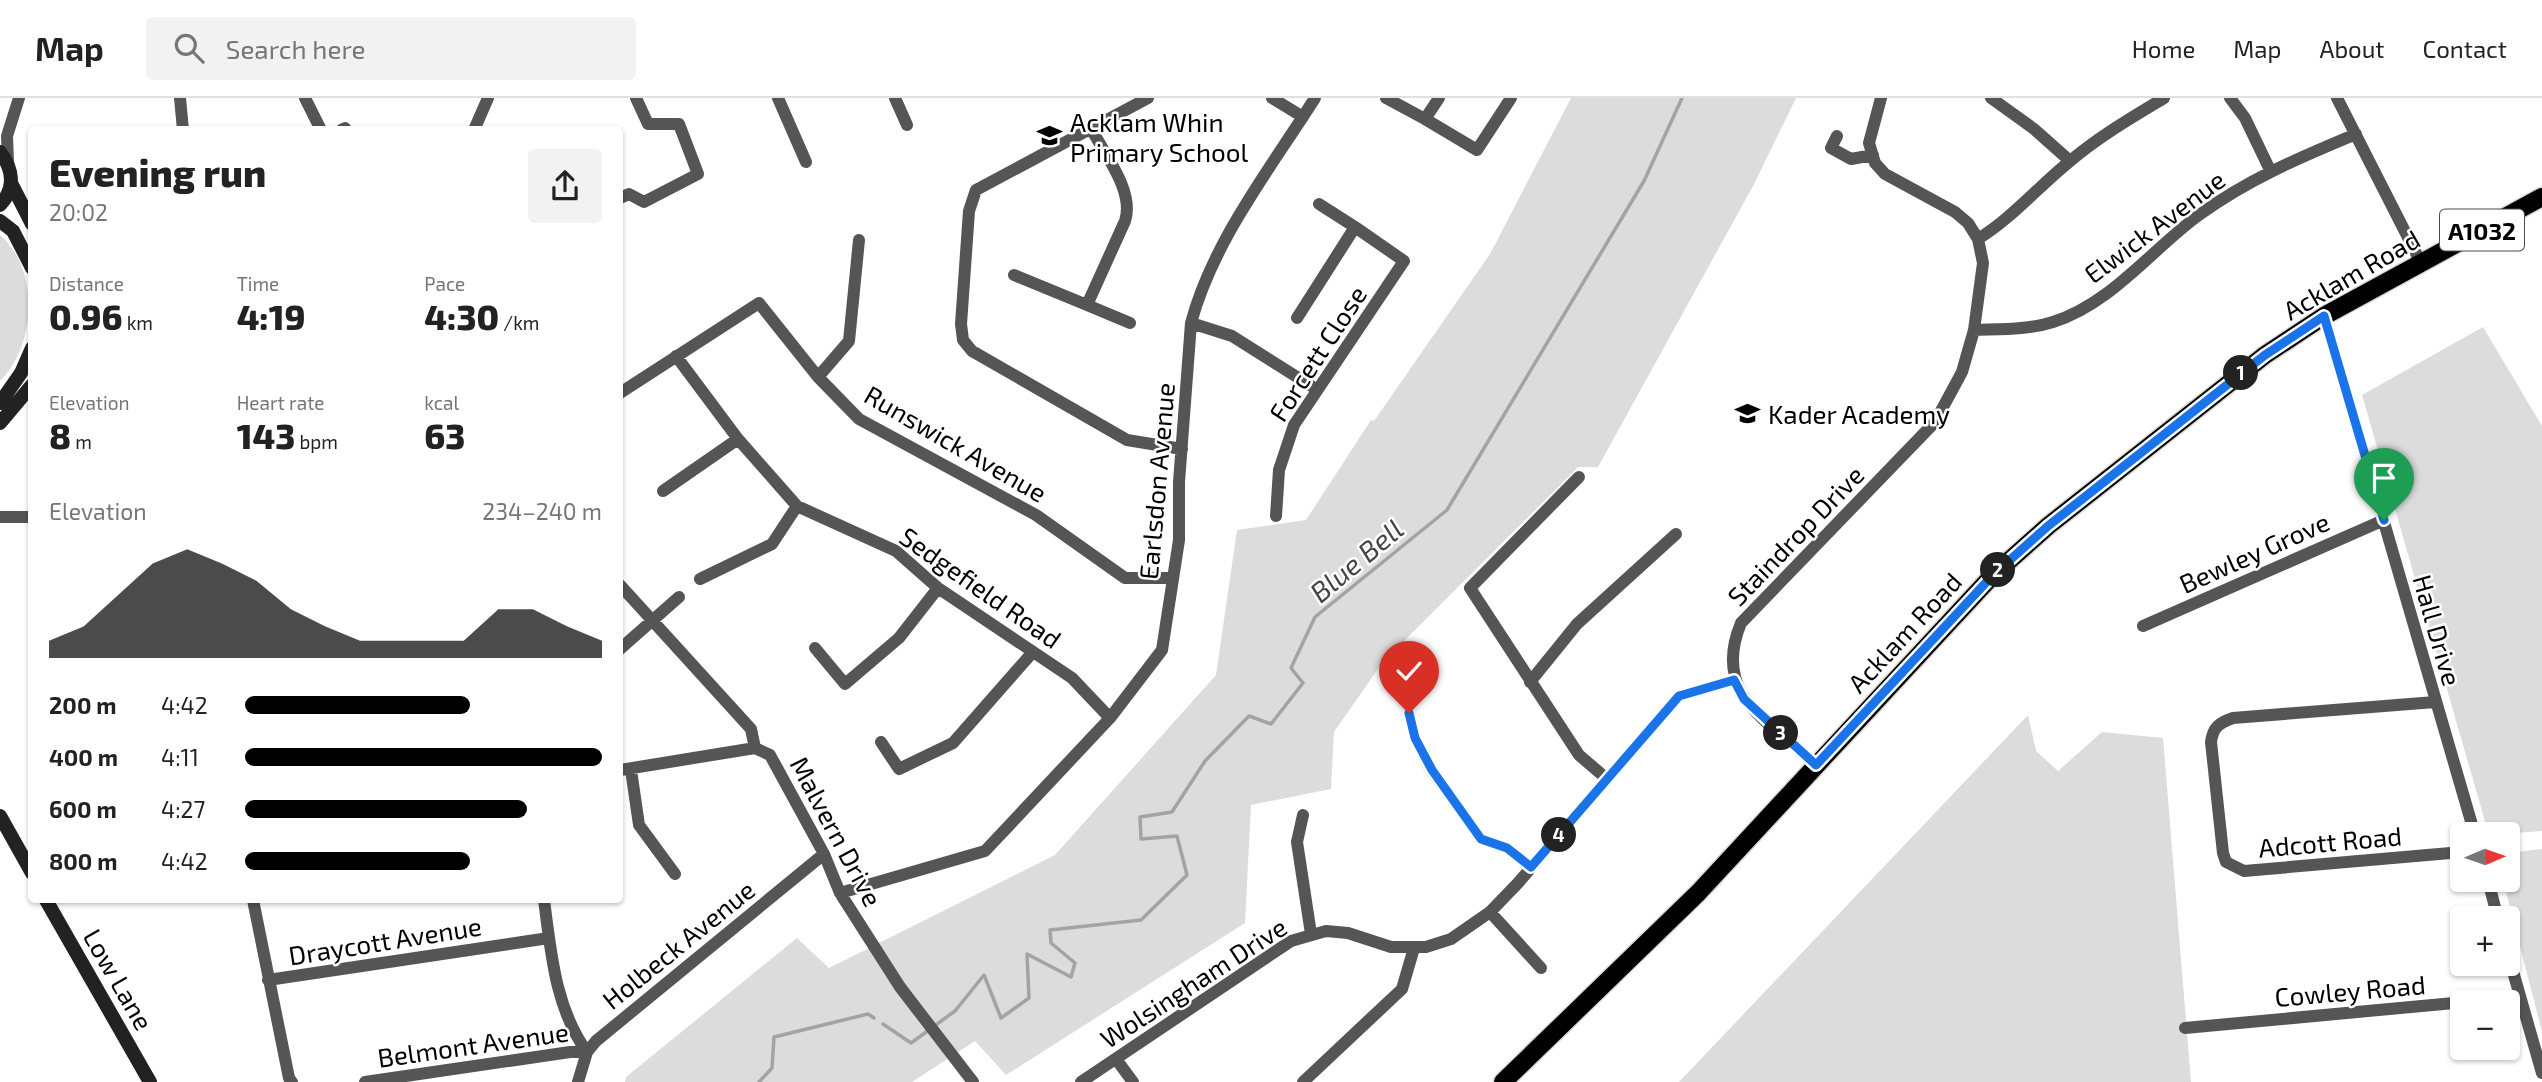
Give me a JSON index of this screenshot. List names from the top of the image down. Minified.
{"streets":{"main road":["A1032","Acklam Road","Low Lane"],"street":["Elwick Avenue","Forcett Close","Runswick Avenue","Earlsdon Avenue","Staindrop Drive","Bewley Grove","Sedgefield Road","Hall Drive","Malvern Drive","Adcott Road","Draycott Avenue","Holbeck Avenue","Wolsingham Drive","Cowley Road","Belmont Avenue"]},"crossings":[["Elwick Avenue","Staindrop Drive"],["Acklam Road","Hall Drive"],["Runswick Avenue","Earlsdon Avenue"],["Runswick Avenue","Sedgefield Road"],["Earlsdon Avenue","Sedgefield Road"],["Earlsdon Avenue","Malvern Drive"],["Bewley Grove","Hall Drive"],["Hall Drive","Adcott Road"],["Malvern Drive","Holbeck Avenue"],["Holbeck Avenue","Belmont Avenue"]],"water":["Blue Bell"],"places":{"school or university":["Acklam Whin Primary School","Kader Academy"]},"north":"right","page":{"header":"Map","search":"Search here","nav":["Home","Map","About","Contact"],"heading":["Evening run","20:02"],"stats":[["Distance","0.96 km"],["Time","4:19"],["Pace","4:30 /km"],["Elevation","8 m"],["Heart rate","143 bpm"],["kcal","63"]],"pins":["1","2","3","4"],"chart":["Elevation","234–240 m"],"list":[{"name":"200 m","note":"4:42"},{"name":"400 m","note":"4:11"},{"name":"600 m","note":"4:27"},{"name":"800 m","note":"4:42"}],"map_buttons":["+","−"]}}
